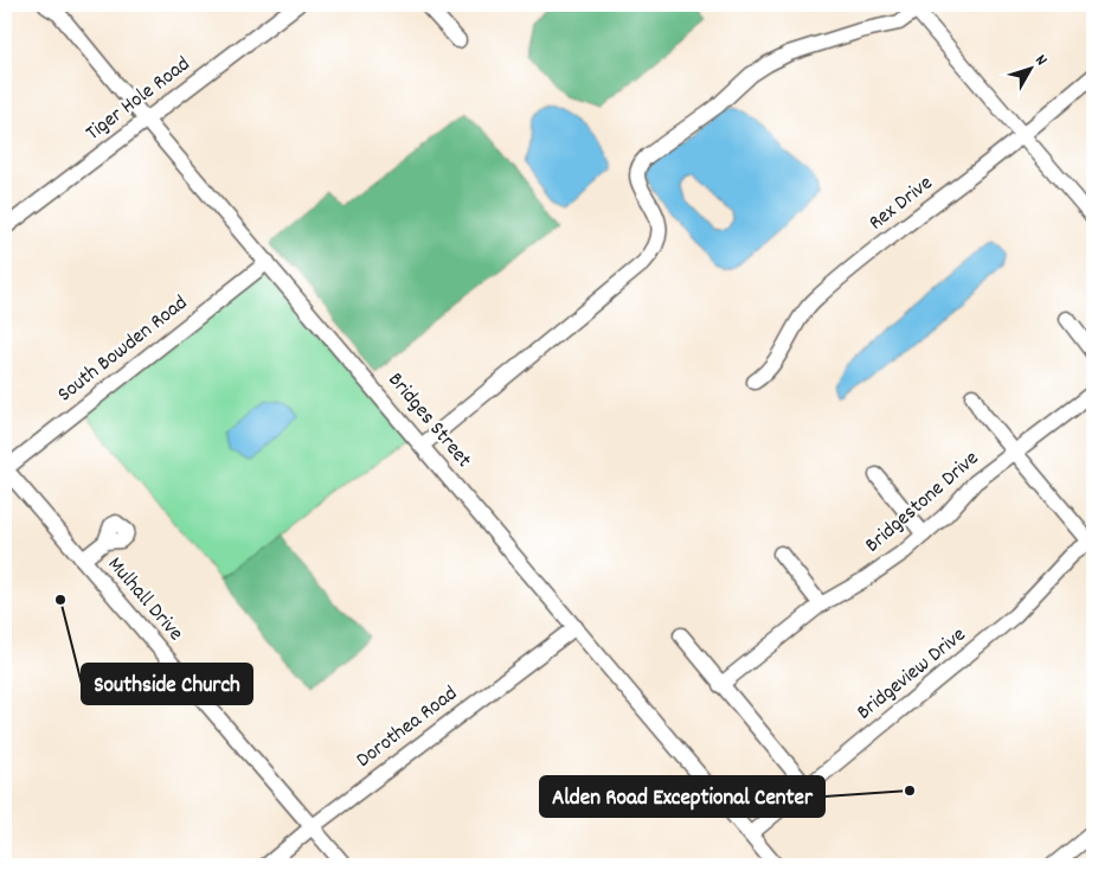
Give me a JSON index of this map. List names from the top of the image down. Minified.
{"streets":{"street":["Tiger Hole Road","Rex Drive","South Bowden Road","Bridges Street","Bridgestone Drive","Mulhall Drive","Bridgeview Drive","Dorothea Road"]},"crossings":[["Tiger Hole Road","Bridges Street"],["South Bowden Road","Bridges Street"],["South Bowden Road","Mulhall Drive"],["Bridges Street","Bridgeview Drive"],["Bridges Street","Dorothea Road"],["Mulhall Drive","Dorothea Road"]],"places":["Southside Church","Alden Road Exceptional Center"],"north":"top right"}
